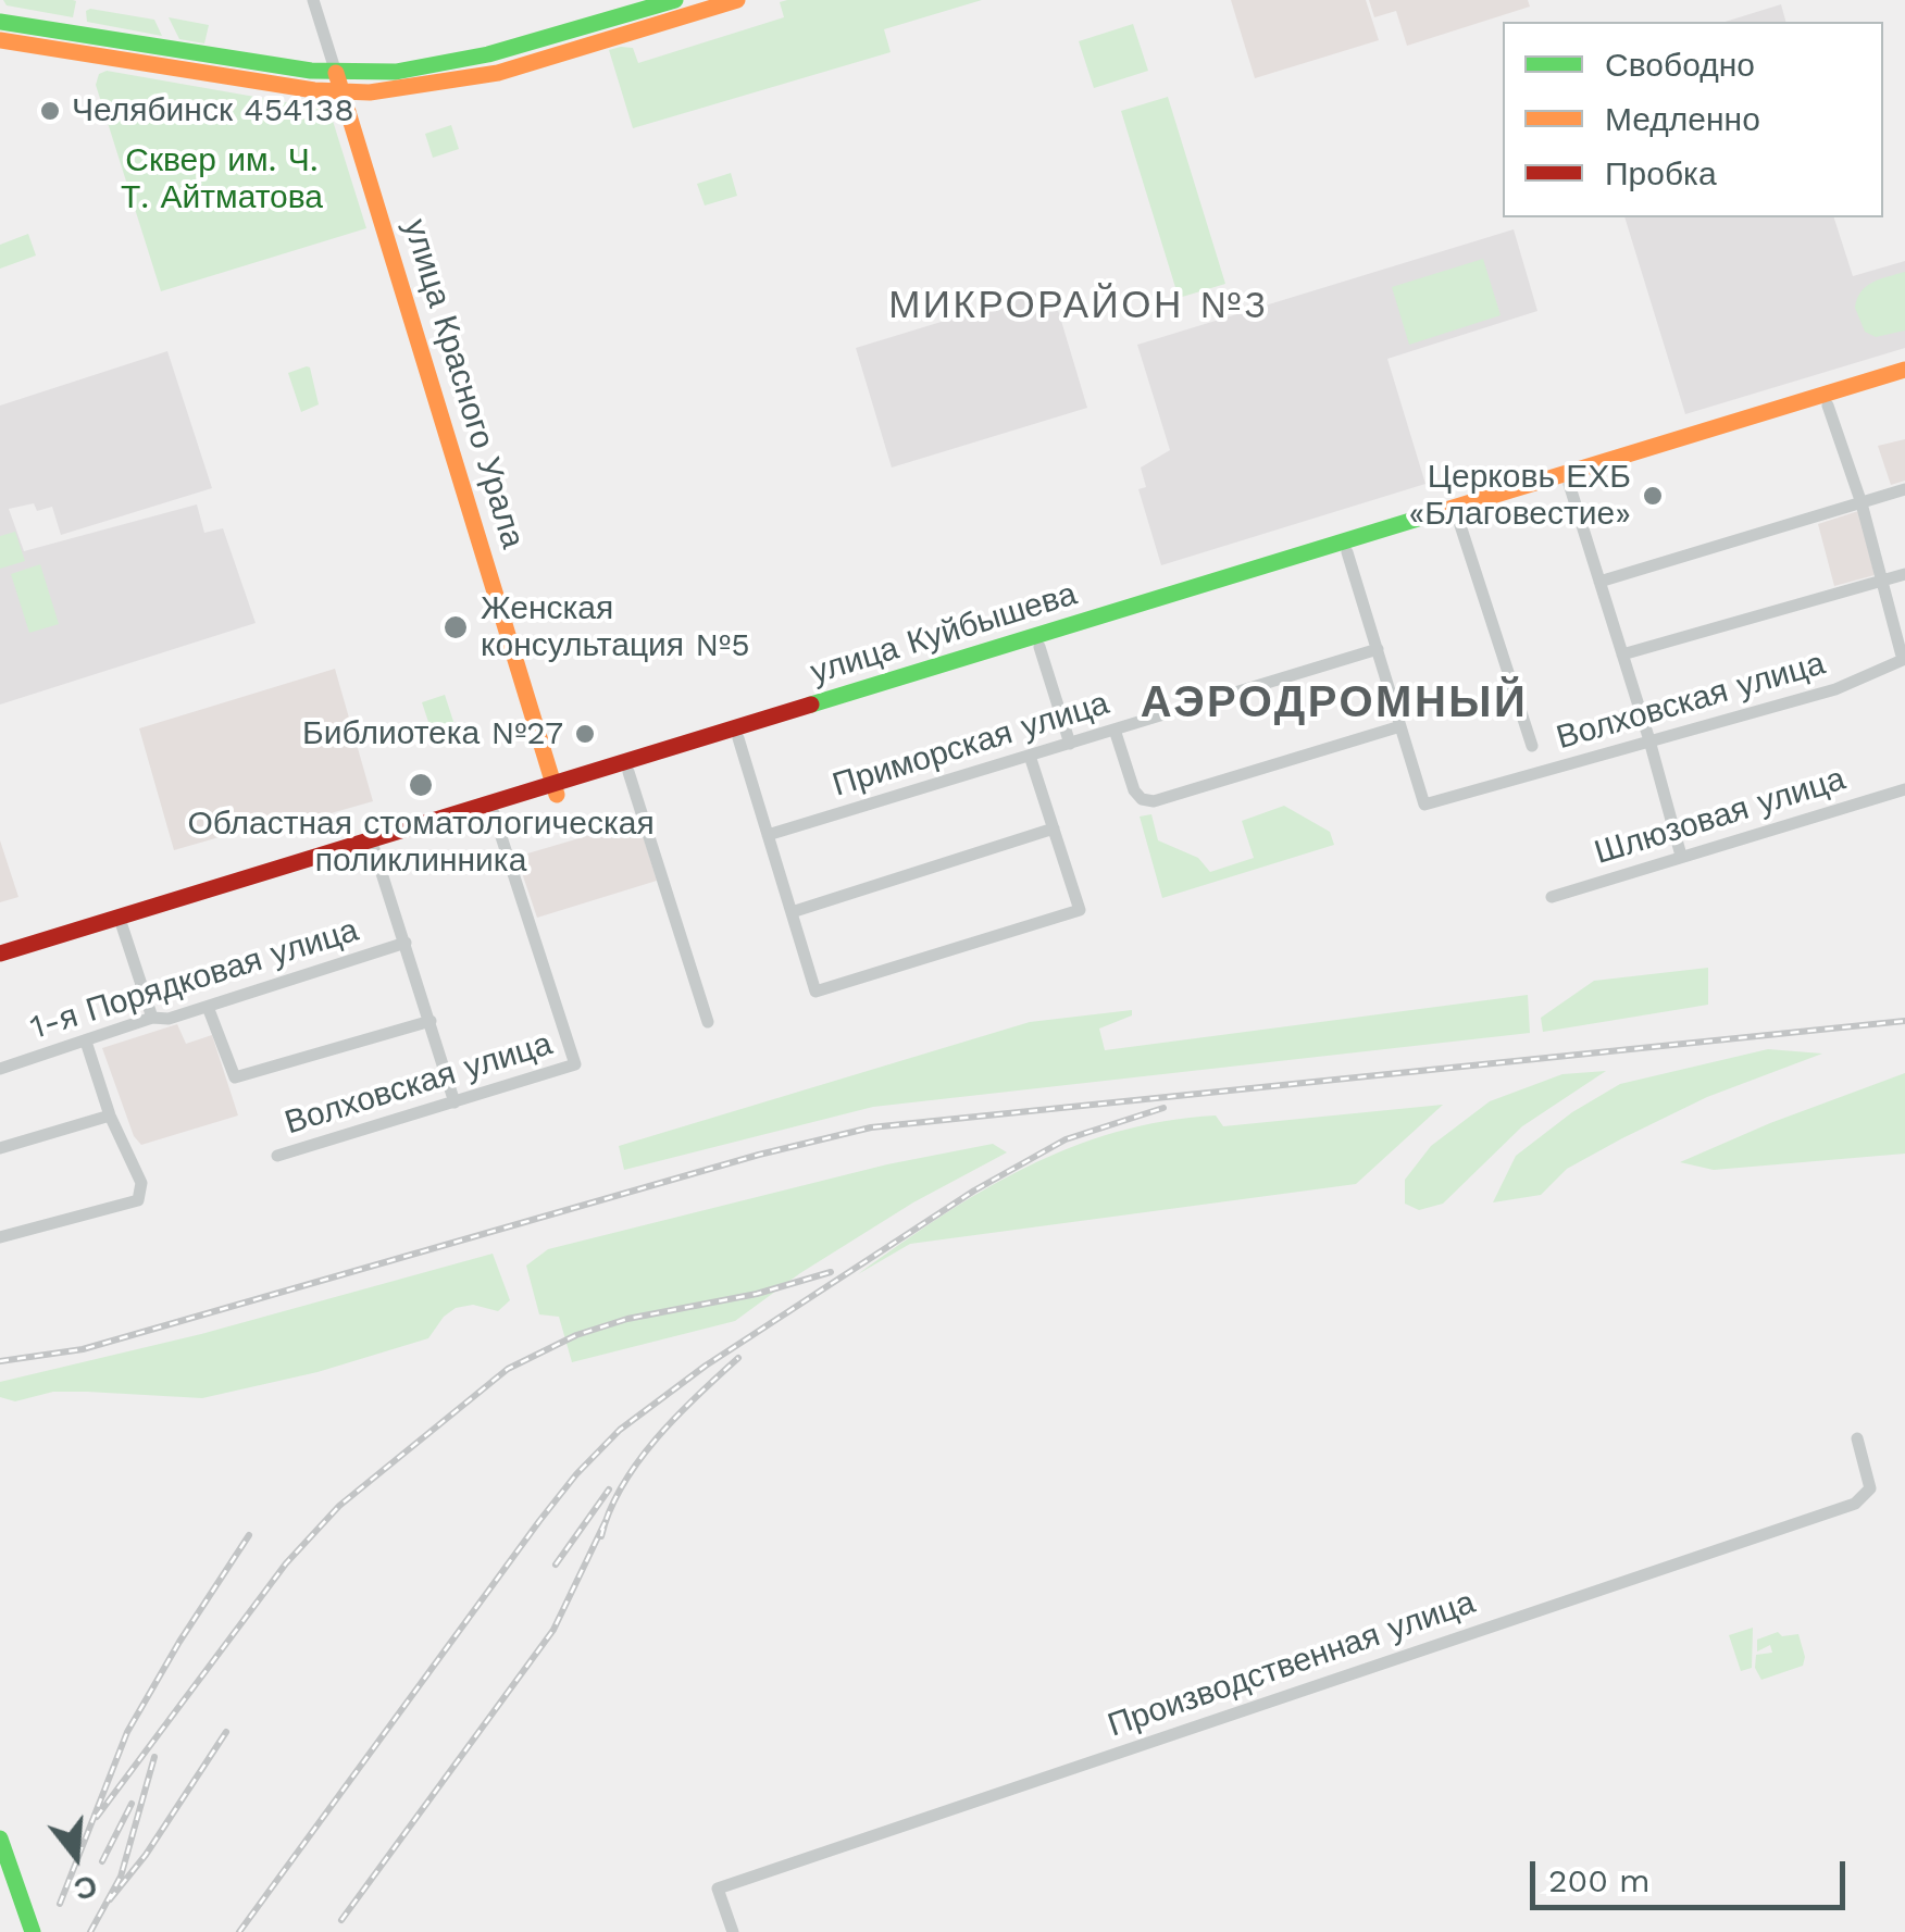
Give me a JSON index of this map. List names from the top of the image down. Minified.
{"streets":{"main road":["улица Красного Урала","улица Куйбышева"],"street":["Волховская улица","Приморская улица","Шлюзовая улица","1-я Порядковая улица","Производственная улица"]},"crossings":[["улица Красного Урала","улица Куйбышева"],["улица Куйбышева","Волховская улица"]],"districts":["МИКРОРАЙОН №3","АЭРОДРОМНЫЙ"],"parks":["Сквер им. Ч. Т. Айтматова"],"places":["Челябинск 454138","Церковь ЕХБ «Благовестие»","Женская консультация №5","Библиотека №27","Областная стоматологическая поликлинника"],"legend":["Свободно","Медленно","Пробка"],"scale_bar":"200 m","north":"bottom"}
